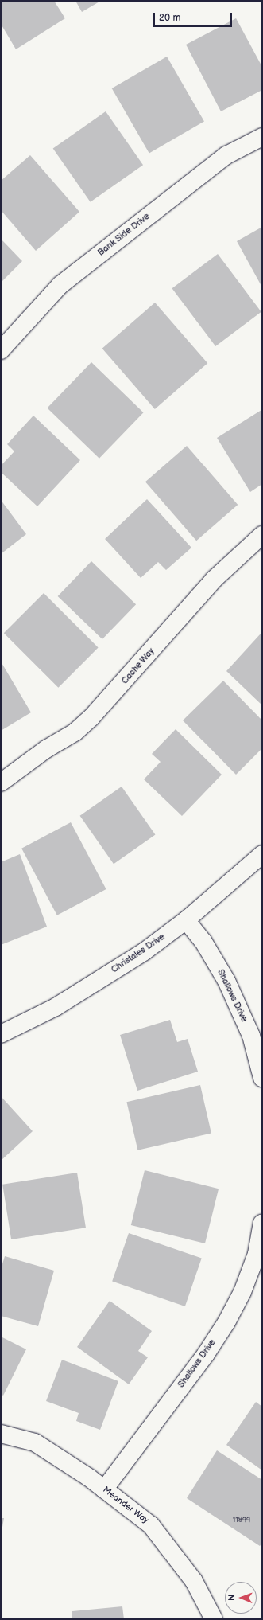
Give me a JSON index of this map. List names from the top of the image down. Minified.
{"streets":{"street":["Bank Side Drive","Cache Way","Christales Drive","Shallows Drive","Meander Way"]},"crossings":[["Christales Drive","Shallows Drive"],["Shallows Drive","Meander Way"]],"house_numbers":["11899"],"scale_bar":"20 m","north":"left"}
